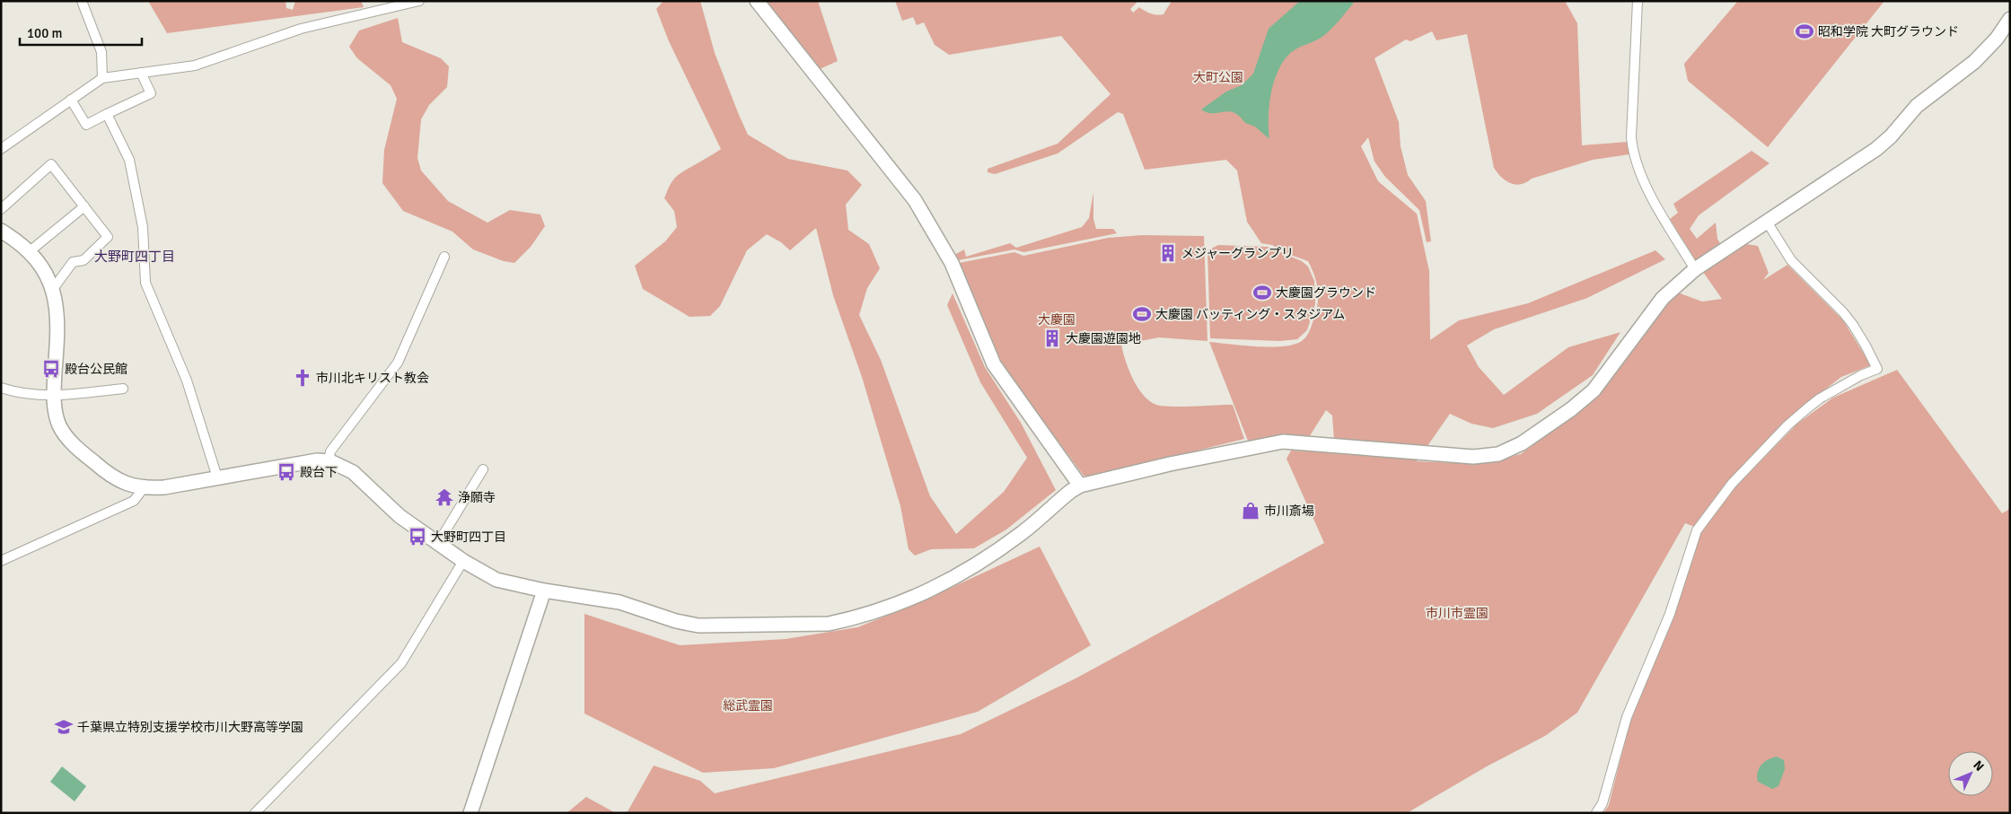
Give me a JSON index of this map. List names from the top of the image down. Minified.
{"districts":["大野町四丁目"],"parks":["大町公園","大慶園","市川市霊園","総武霊園"],"places":{"sports":["昭和学院 大町グラウンド","大慶園グラウンド","大慶園 バッティング・スタジアム"],"building":["メジャーグランプリ","大慶園遊園地"],"bus stop":["殿台公民館","殿台下","大野町四丁目"],"church":["市川北キリスト教会"],"temple":["浄願寺"],"shop":["市川斎場"],"school or university":["千葉県立特別支援学校市川大野高等学園"]},"scale_bar":"100 m","north":"top right"}
